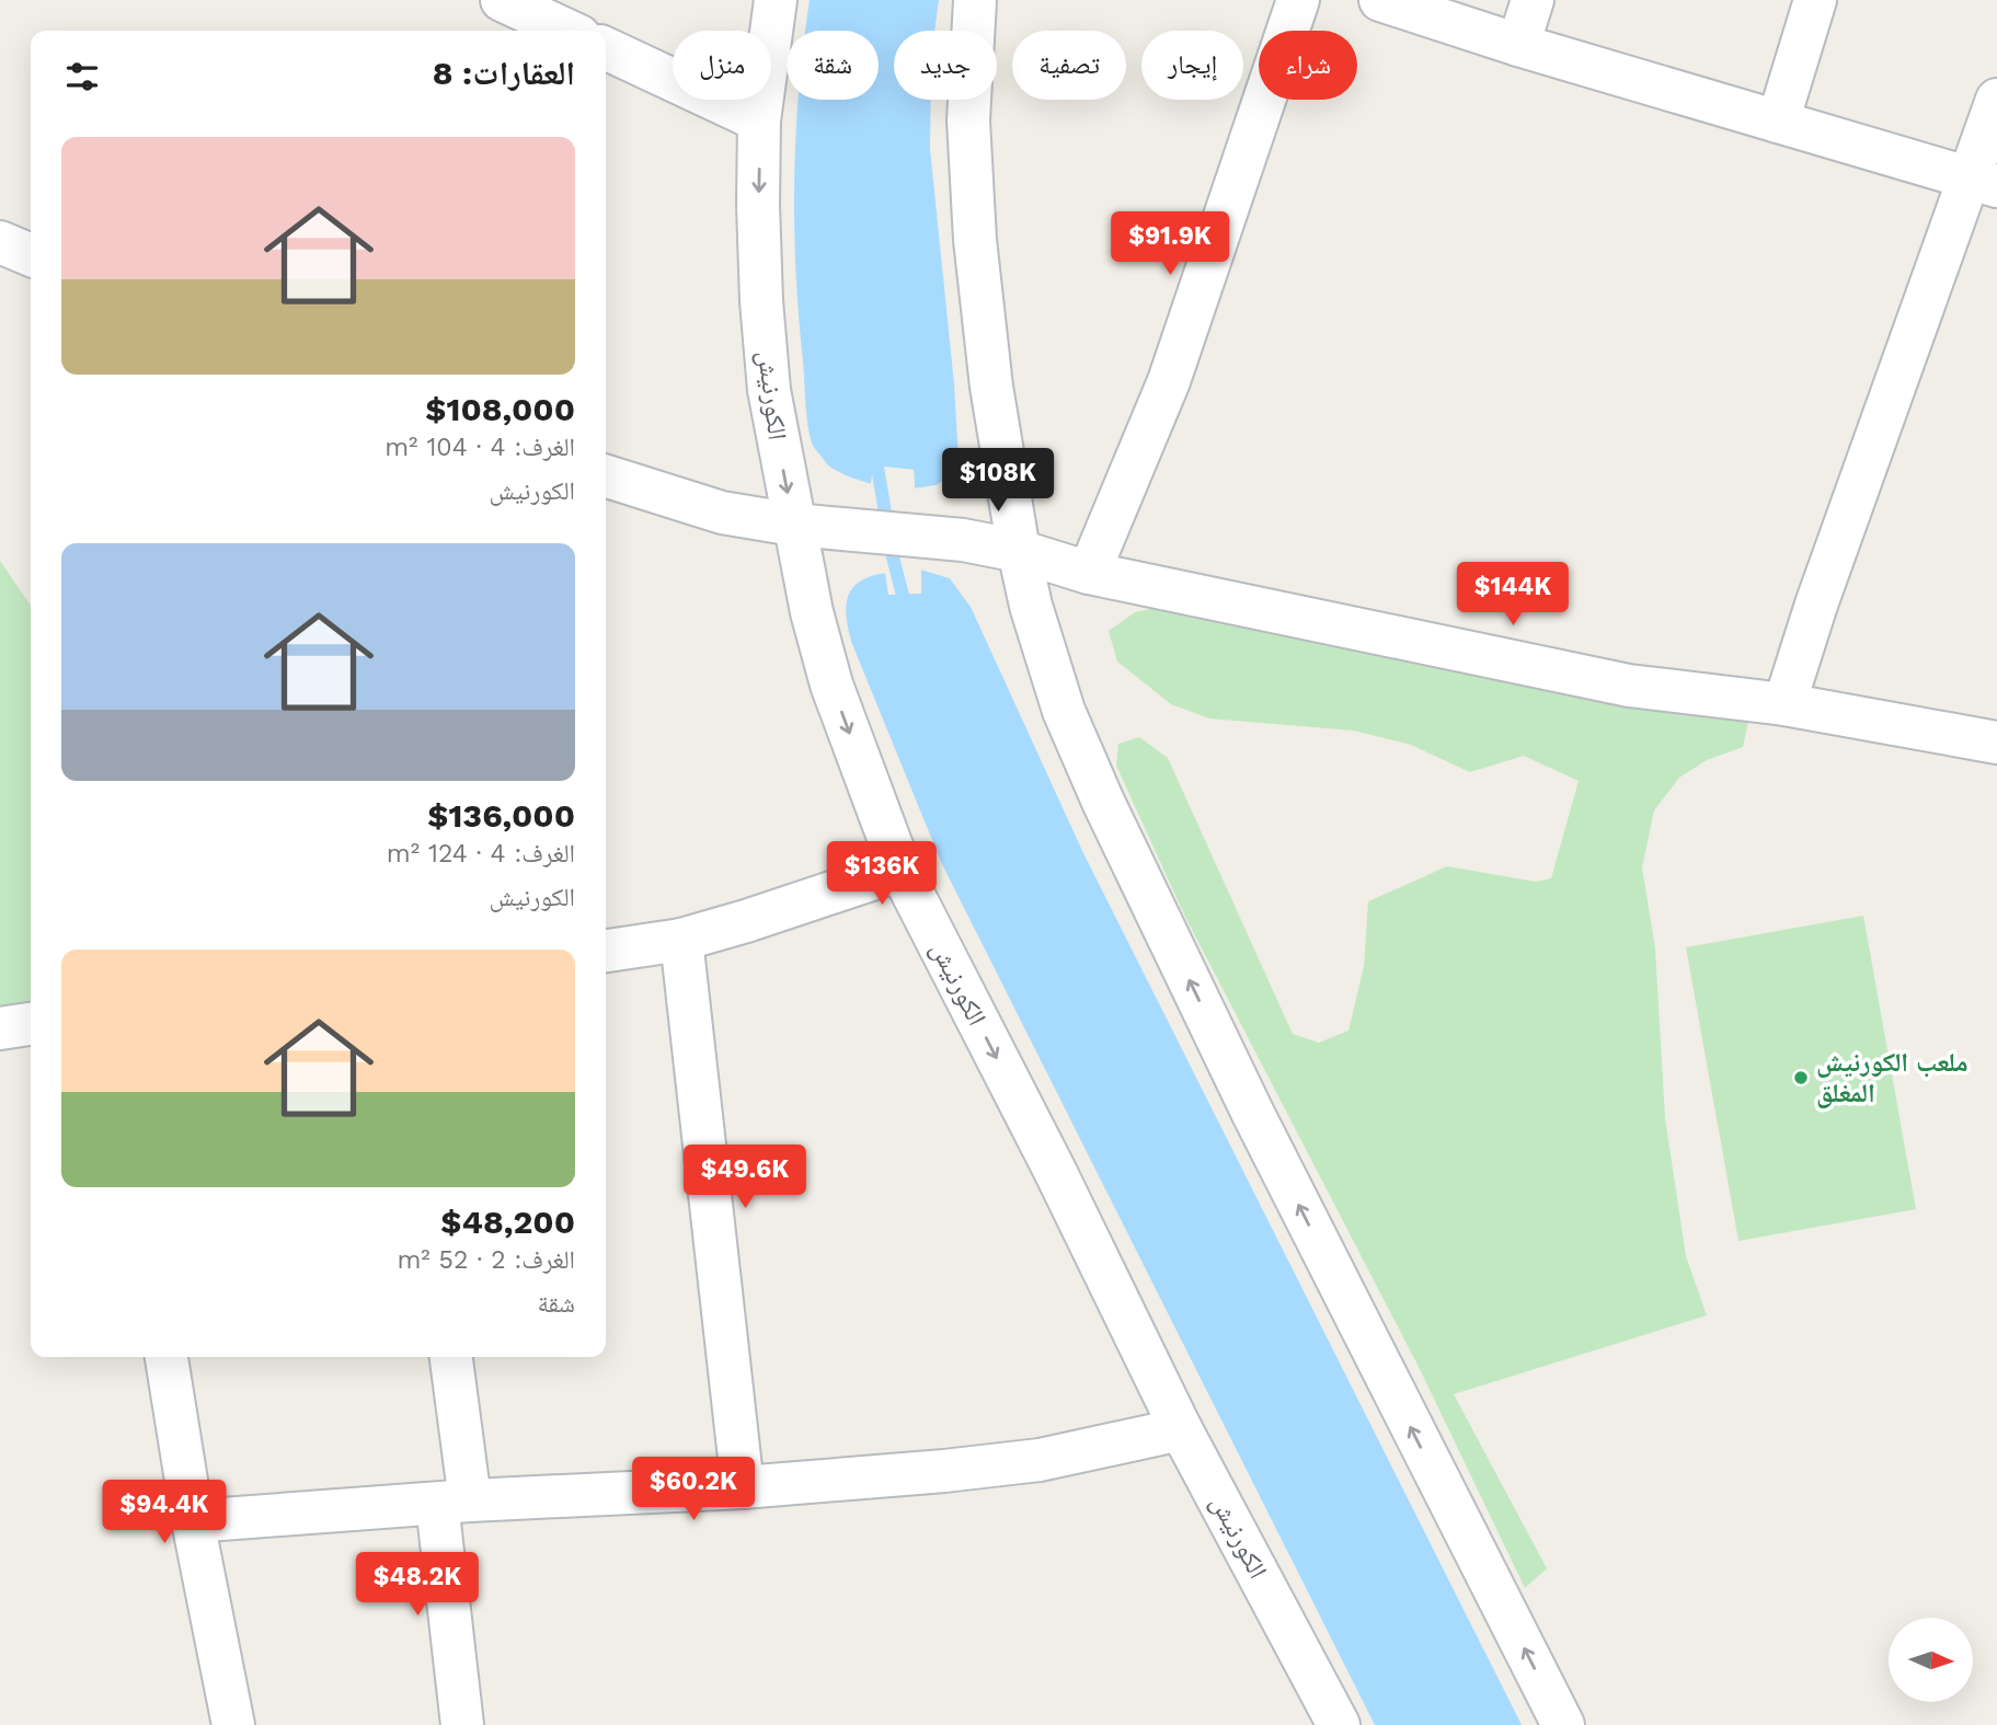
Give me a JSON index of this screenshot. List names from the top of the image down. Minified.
{"streets":{"street":["الكورنيش"]},"places":["ملعب الكورنيش المغلق"],"north":"right","page":{"chip":["شراء","إيجار","تصفية","جديد","شقة","منزل"],"heading":"العقارات: 8","list":[{"name":"$108,000","note":"الغرف: 4 · 104 m² · الكورنيش"},{"name":"$136,000","note":"الغرف: 4 · 124 m² · الكورنيش"},{"name":"$48,200","note":"الغرف: 2 · 52 m² · شقة"}],"price":["$91.9K","$108K","$144K","$136K","$49.6K","$60.2K","$94.4K","$48.2K"]}}
